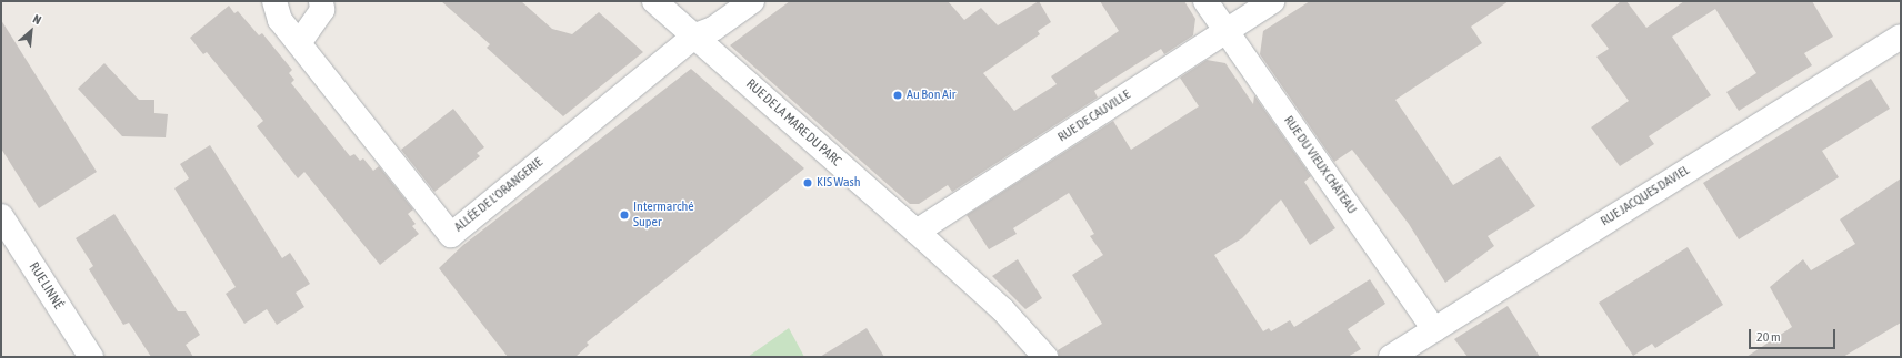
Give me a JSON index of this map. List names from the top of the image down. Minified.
{"streets":{"street":["RUE DE CAUVILLE","RUE DE LA MARE DU PARC","RUE DU VIEUX CHÂTEAU","ALLÉE DE L'ORANGERIE","RUE JACQUES DAVIEL","RUE LINNÉ"]},"crossings":[["RUE DE CAUVILLE","RUE DE LA MARE DU PARC"],["RUE DE CAUVILLE","RUE DU VIEUX CHÂTEAU"],["RUE DE LA MARE DU PARC","ALLÉE DE L'ORANGERIE"],["RUE DU VIEUX CHÂTEAU","RUE JACQUES DAVIEL"]],"places":["Au Bon Air","KIS Wash","Intermarché Super"],"scale_bar":"20 m","north":"top right"}
